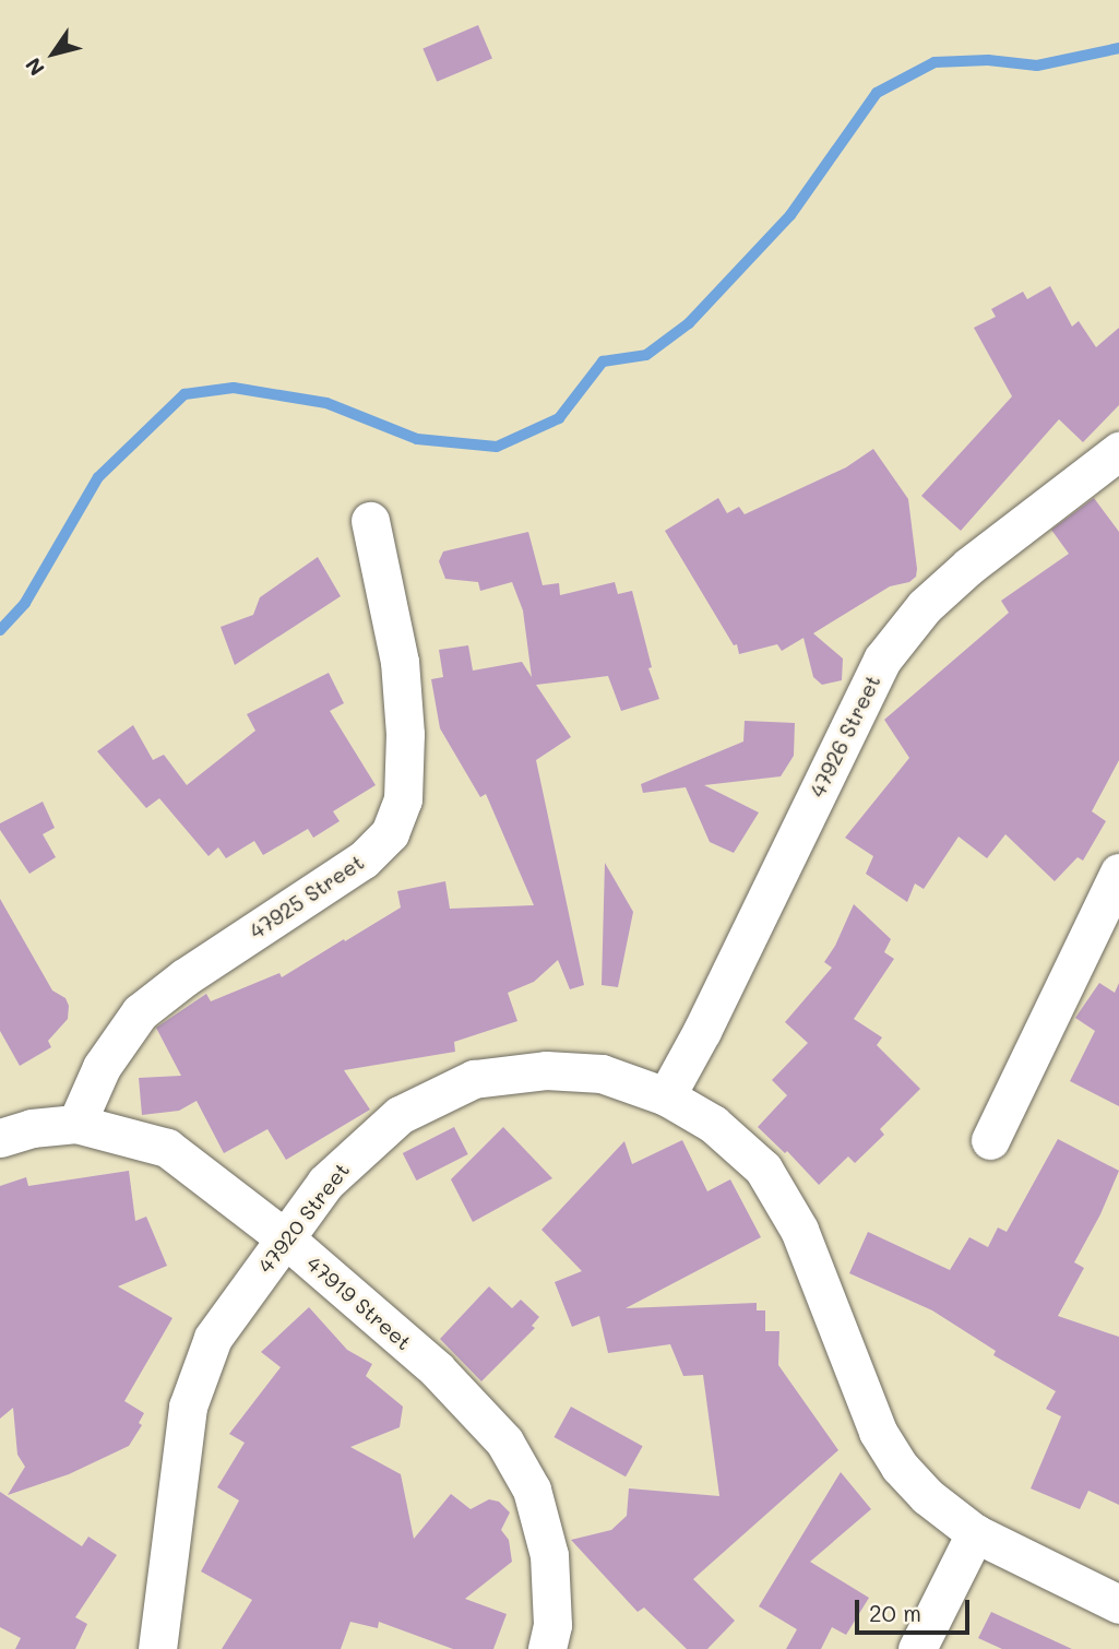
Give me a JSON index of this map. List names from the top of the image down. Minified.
{"streets":{"street":["47926 Street","47925 Street","47920 Street","47919 Street"]},"crossings":[["47926 Street","47920 Street"],["47925 Street","47919 Street"],["47920 Street","47919 Street"]],"scale_bar":"20 m","north":"bottom left"}
